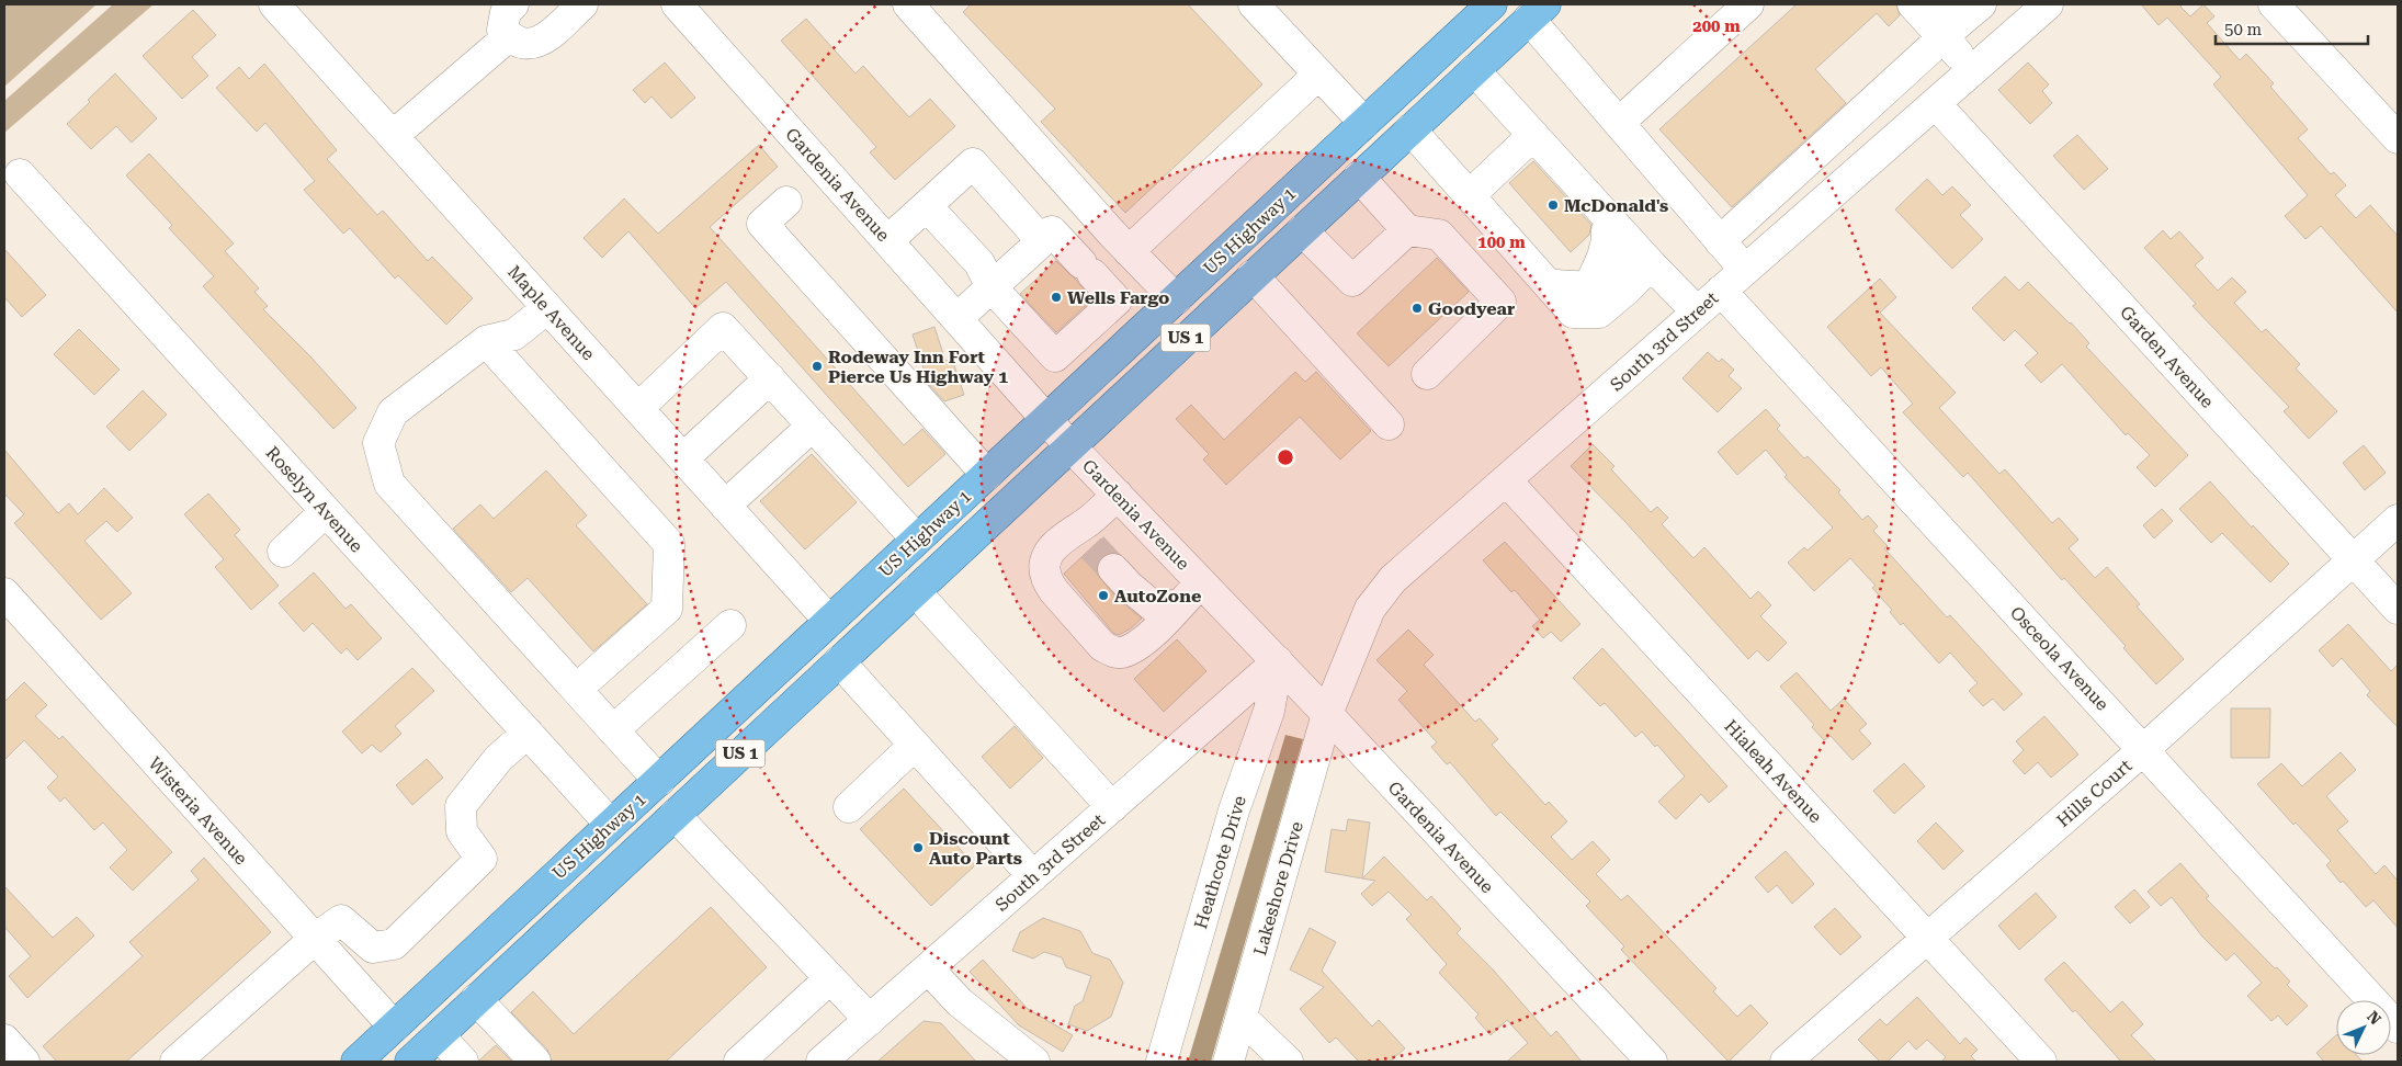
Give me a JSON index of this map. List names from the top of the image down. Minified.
{"streets":{"main road":["US Highway 1","US 1"],"street":["Gardenia Avenue","Maple Avenue","South 3rd Street","Garden Avenue","Roselyn Avenue","Osceola Avenue","Hialeah Avenue","Hills Court","Wisteria Avenue","Heathcote Drive","Lakeshore Drive"]},"crossings":[["Gardenia Avenue","US Highway 1"],["Gardenia Avenue","South 3rd Street"],["Gardenia Avenue","Heathcote Drive"],["Gardenia Avenue","Lakeshore Drive"],["US Highway 1","Maple Avenue"],["US Highway 1","Roselyn Avenue"],["US Highway 1","Wisteria Avenue"],["South 3rd Street","Garden Avenue"],["South 3rd Street","Osceola Avenue"],["South 3rd Street","Hialeah Avenue"],["South 3rd Street","Heathcote Drive"],["South 3rd Street","Lakeshore Drive"],["Garden Avenue","Hills Court"],["Osceola Avenue","Hills Court"],["Hialeah Avenue","Hills Court"]],"places":["McDonald's","Wells Fargo","Goodyear","Rodeway Inn Fort Pierce Us Highway 1","AutoZone","Discount Auto Parts"],"scale_bar":"50 m","north":"top right","rings":["200 m","100 m"]}
